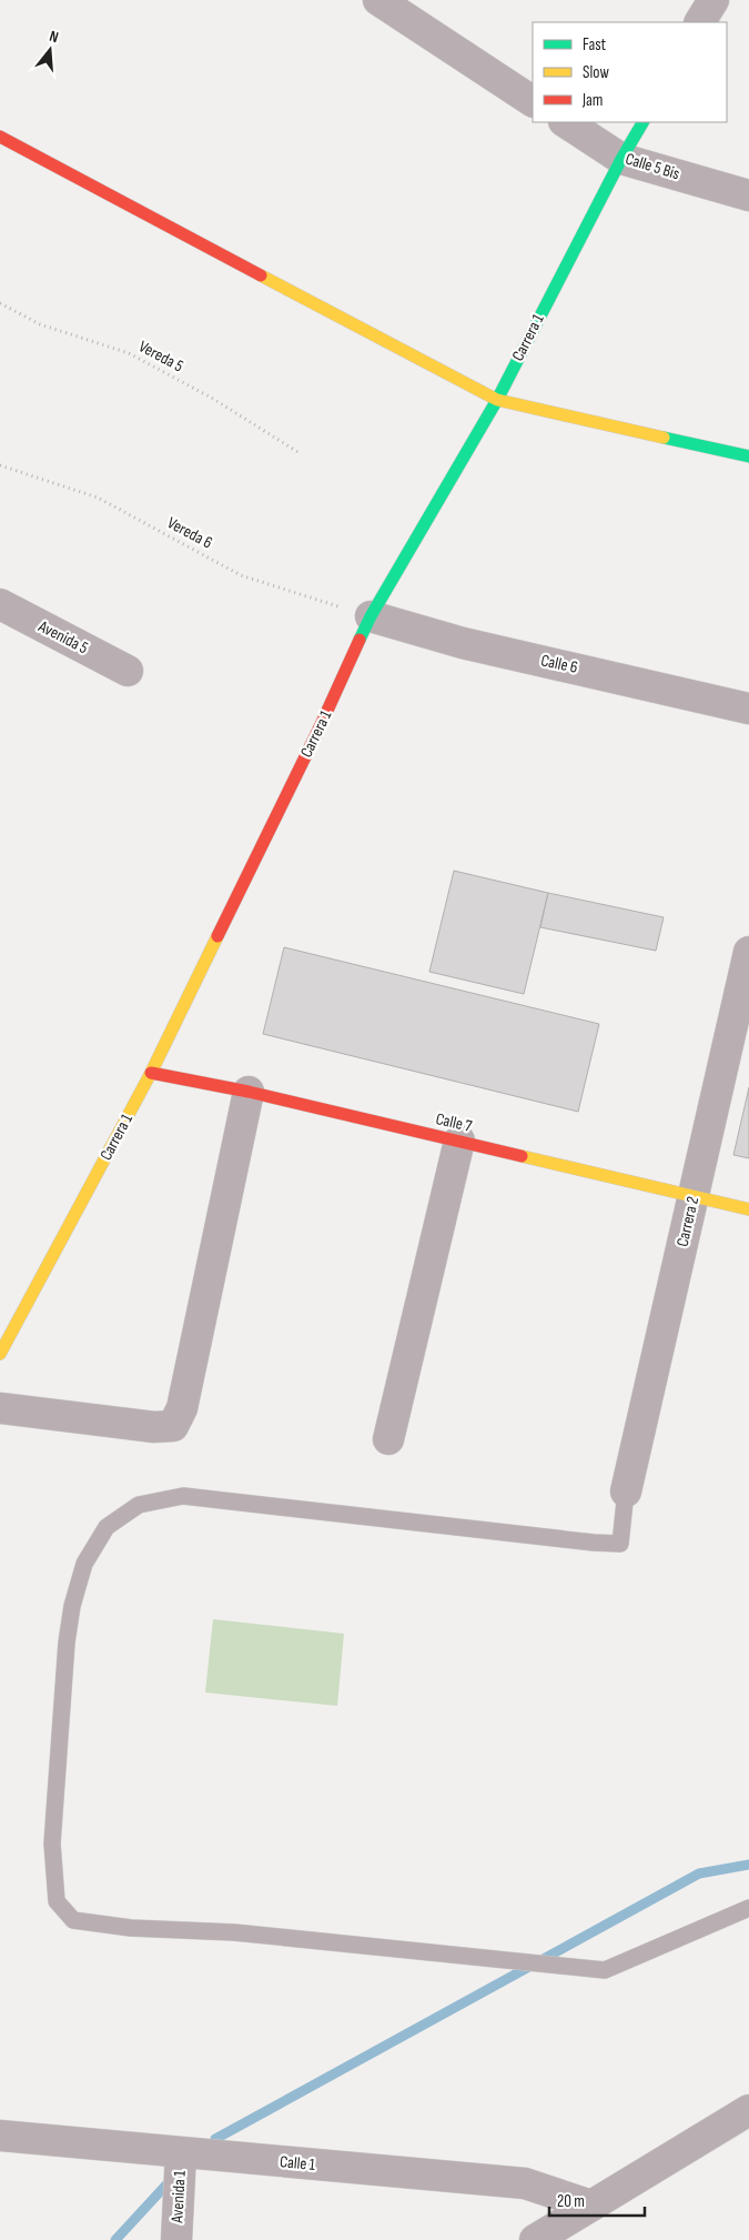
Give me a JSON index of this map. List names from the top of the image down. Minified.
{"streets":{"street":["Calle 5 Bis","Carrera 1","Avenida 5","Calle 6","Calle 7","Carrera 2","Calle 1","Avenida 1"],"path":["Vereda 5","Vereda 6"]},"crossings":[["Calle 5 Bis","Carrera 1"],["Carrera 1","Vereda 6"],["Carrera 1","Calle 6"],["Carrera 1","Calle 7"],["Vereda 6","Calle 6"],["Calle 7","Carrera 2"],["Calle 1","Avenida 1"]],"legend":["Fast","Slow","Jam"],"scale_bar":"20 m","north":"top"}
